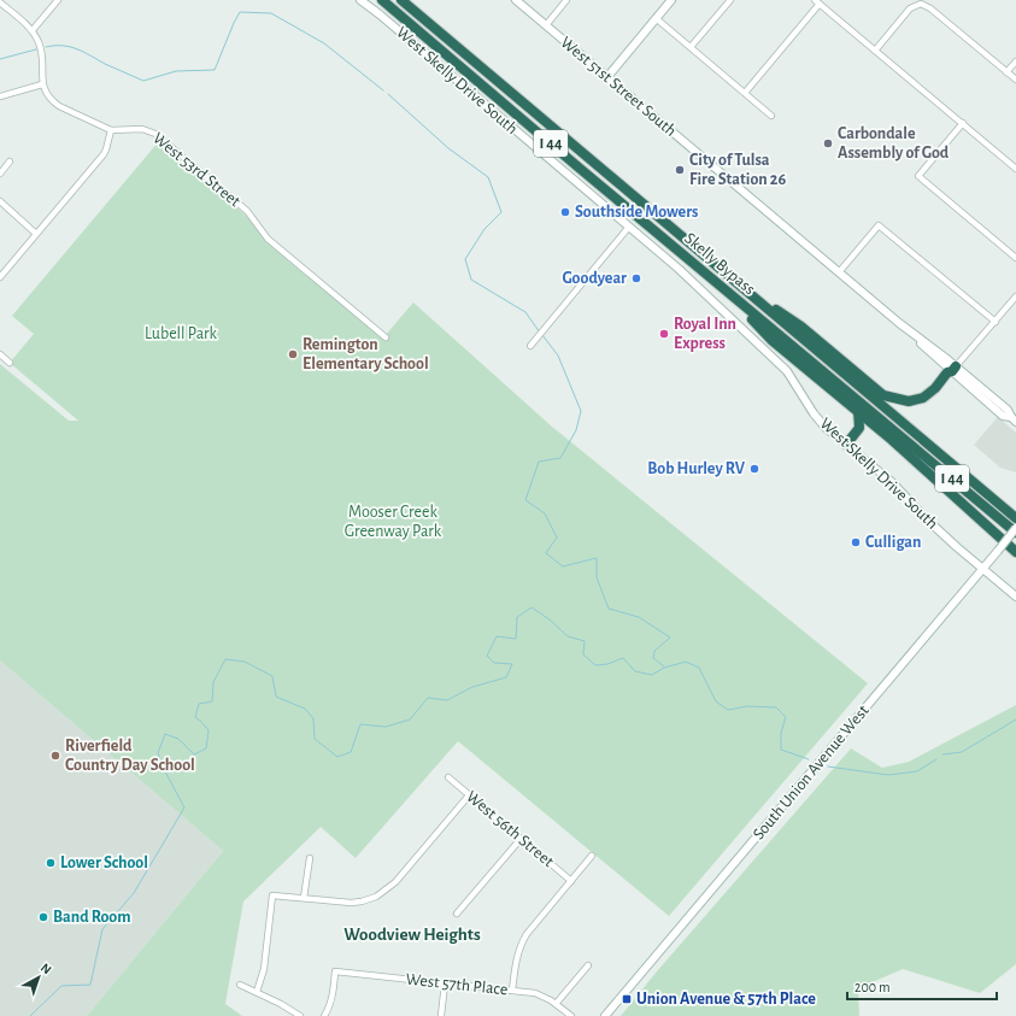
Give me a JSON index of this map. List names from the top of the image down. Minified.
{"streets":{"highway":["I 44","Skelly Bypass"],"street":["West Skelly Drive South","West 51st Street South","West 53rd Street","South Union Avenue West","West 56th Street","West 57th Place"]},"crossings":[["West Skelly Drive South","South Union Avenue West"]],"districts":["Woodview Heights"],"parks":["Lubell Park","Mooser Creek Greenway Park"],"places":{"other":["Carbondale Assembly of God","City of Tulsa Fire Station 26","Southside Mowers","Goodyear","Royal Inn Express","Remington Elementary School","Bob Hurley RV","Culligan","Riverfield Country Day School","Lower School","Band Room"],"transit":["Union Avenue & 57th Place"]},"scale_bar":"200 m","north":"top right"}
